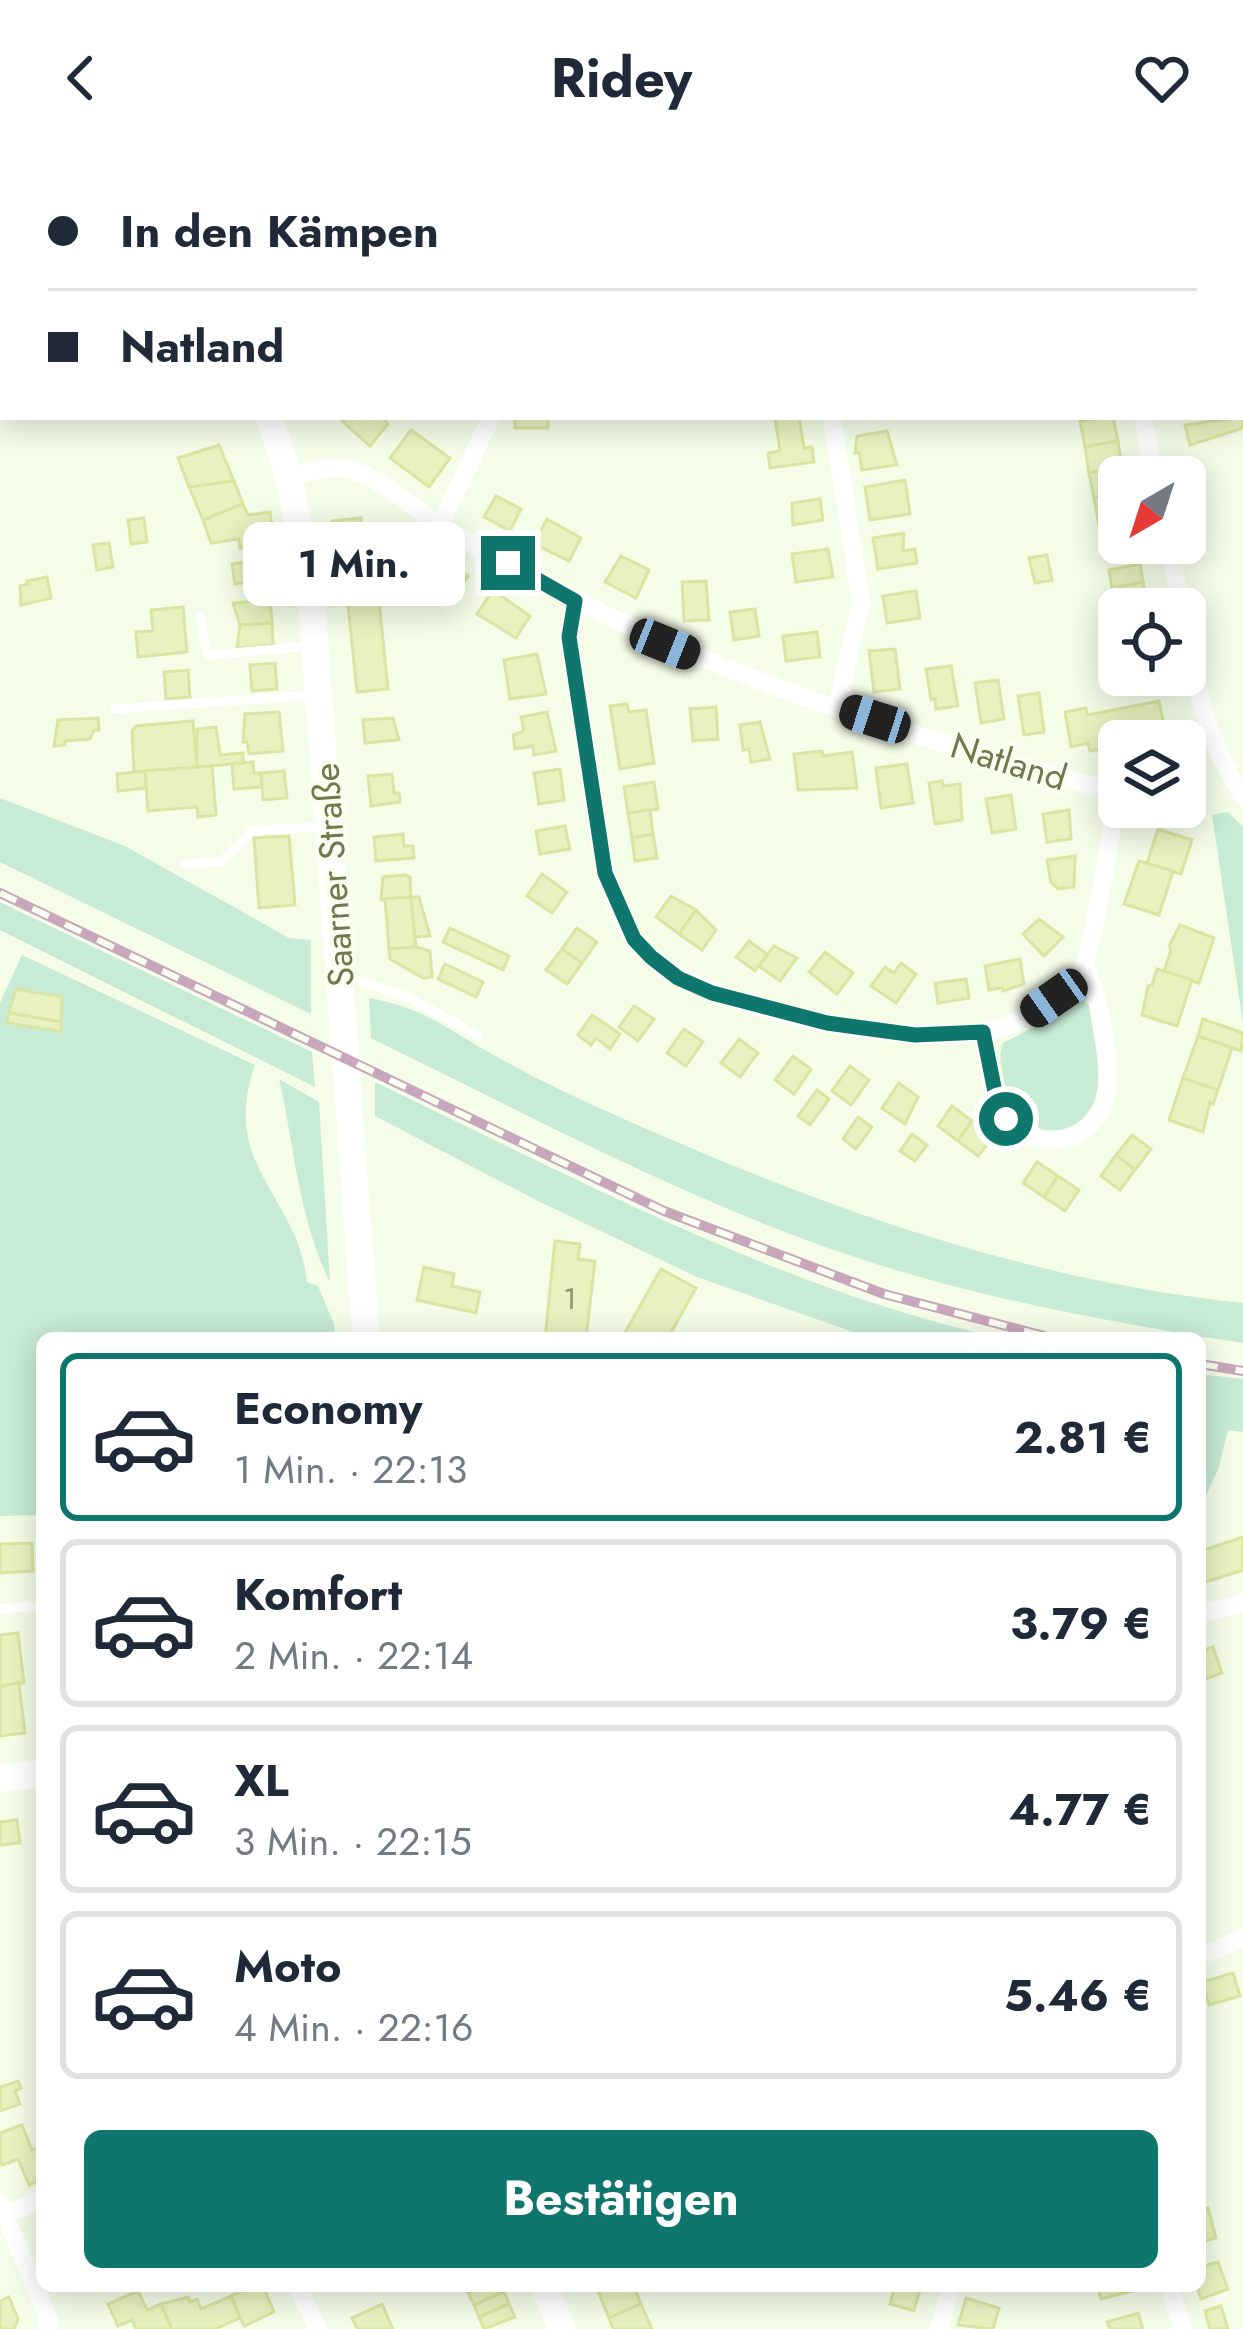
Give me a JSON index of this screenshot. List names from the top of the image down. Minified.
{"streets":{"main road":["Saarner Straße"],"street":["Natland"]},"crossings":[["Natland","Saarner Straße"]],"house_numbers":["1"],"north":"bottom left","page":{"header":"Ridey","banner":["In den Kämpen","Natland"],"bubble":"1 Min.","list":[{"name":"Economy","note":"1 Min. · 22:13","value":"2.81 €"},{"name":"Komfort","note":"2 Min. · 22:14","value":"3.79 €"},{"name":"XL","note":"3 Min. · 22:15","value":"4.77 €"},{"name":"Moto","note":"4 Min. · 22:16","value":"5.46 €"}],"buttons":"Bestätigen"}}
